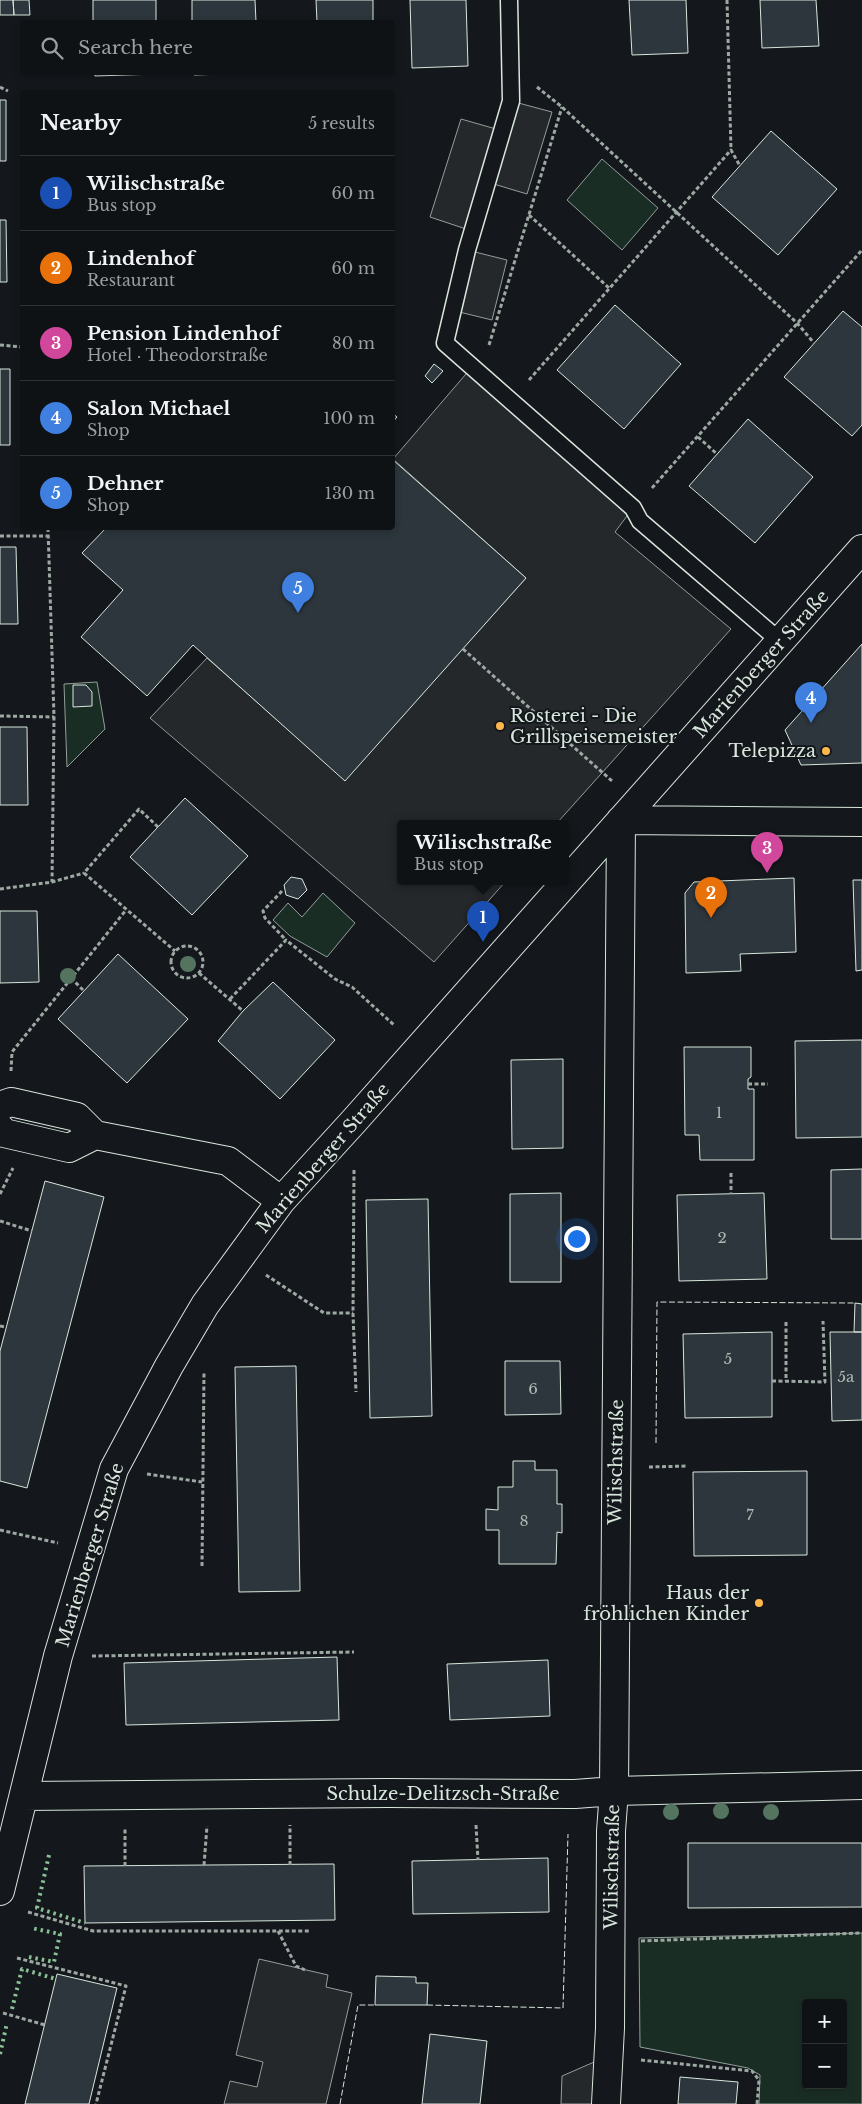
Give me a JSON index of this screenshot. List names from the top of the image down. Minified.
{"streets":{"street":["Marienberger Straße","Wilischstraße","Schulze-Delitzsch-Straße"]},"crossings":[["Marienberger Straße","Wilischstraße"],["Marienberger Straße","Schulze-Delitzsch-Straße"],["Wilischstraße","Schulze-Delitzsch-Straße"]],"places":["Rosterei - Die Grillspeisemeister","Telepizza","Haus der fröhlichen Kinder"],"house_numbers":["1","2","5","5a","6","7","8"],"page":{"search":"Search here","heading":["Nearby","5 results"],"list":[{"mark":"1","name":"Wilischstraße","note":"Bus stop","value":"60 m"},{"mark":"2","name":"Lindenhof","note":"Restaurant","value":"60 m"},{"mark":"3","name":"Pension Lindenhof","note":"Hotel · Theodorstraße","value":"80 m"},{"mark":"4","name":"Salon Michael","note":"Shop","value":"100 m"},{"mark":"5","name":"Dehner","note":"Shop","value":"130 m"}],"pins":["5","4","3","2","1"],"popup":["Wilischstraße","Bus stop"],"map_buttons":["+","−"]}}
